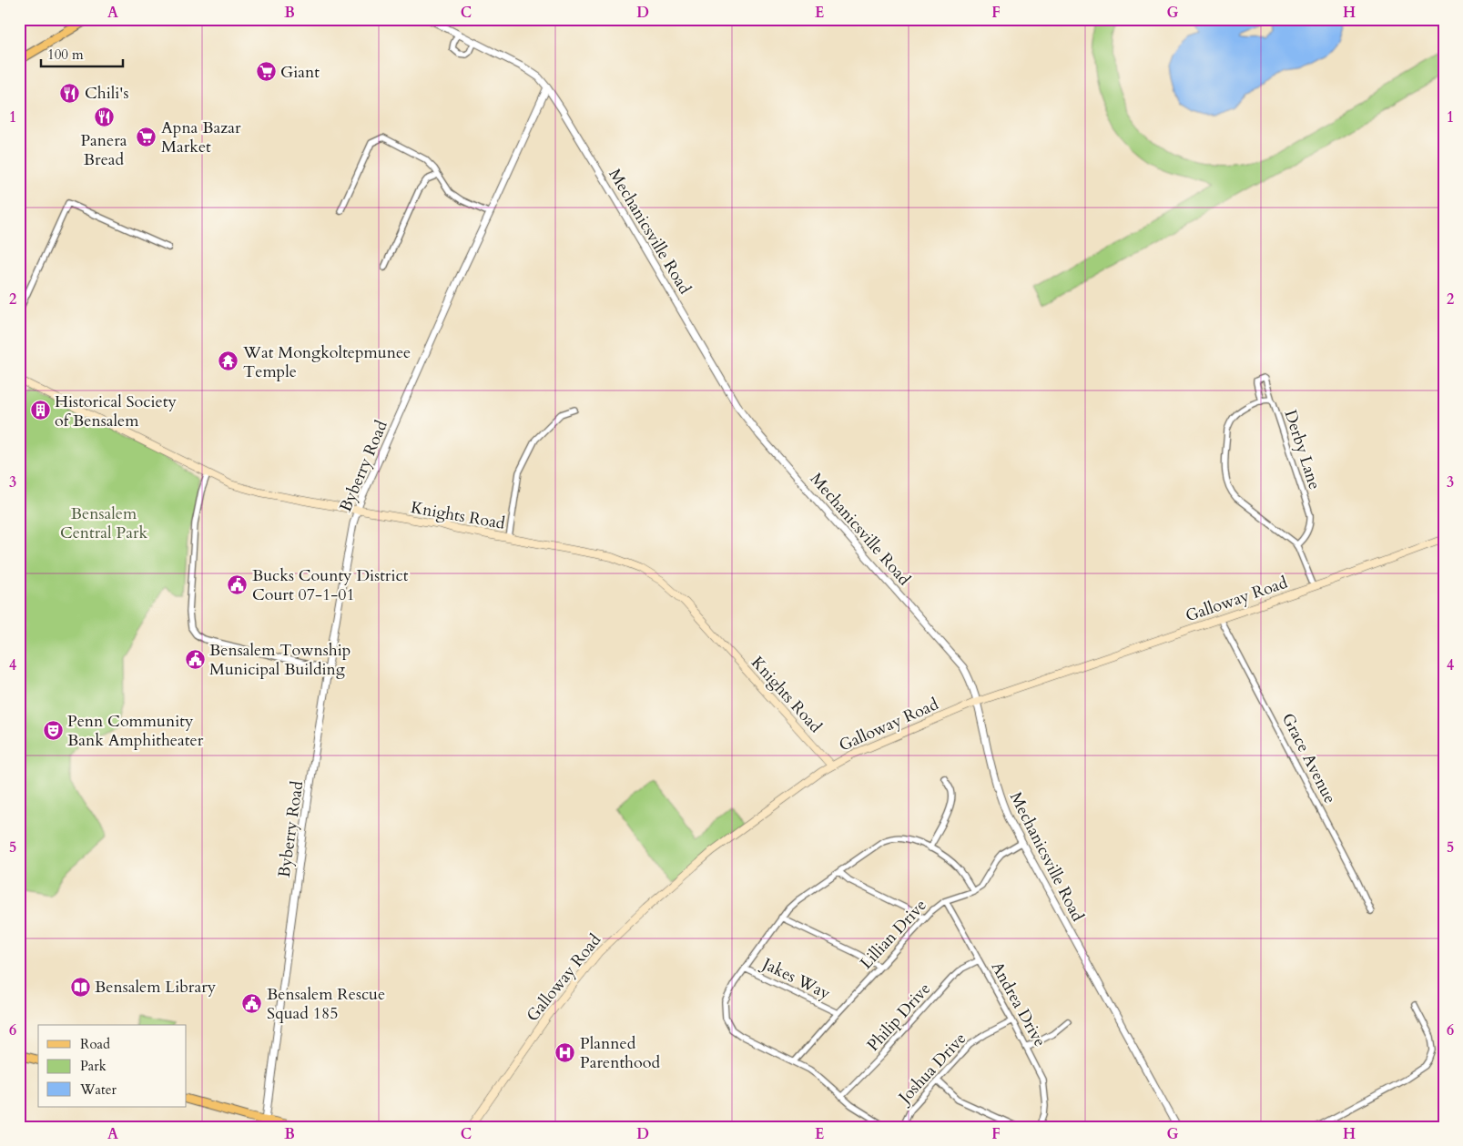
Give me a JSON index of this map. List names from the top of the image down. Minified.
{"streets":{"main road":["Knights Road","Galloway Road"],"street":["Mechanicsville Road","Derby Lane","Byberry Road","Grace Avenue","Lillian Drive","Jakes Way","Andrea Drive","Philip Drive","Joshua Drive"]},"crossings":[["Mechanicsville Road","Byberry Road"],["Mechanicsville Road","Galloway Road"],["Mechanicsville Road","Lillian Drive"],["Derby Lane","Galloway Road"],["Byberry Road","Knights Road"],["Knights Road","Galloway Road"],["Galloway Road","Grace Avenue"],["Lillian Drive","Jakes Way"],["Lillian Drive","Andrea Drive"],["Andrea Drive","Philip Drive"],["Andrea Drive","Joshua Drive"]],"parks":["Bensalem Central Park"],"places":{"supermarket":["Giant","Apna Bazar Market"],"restaurant":["Chili's","Panera Bread"],"temple":["Wat Mongkoltepmunee Temple"],"building":["Historical Society of Bensalem"],"public building":["Bucks County District Court 07-1-01","Bensalem Township Municipal Building","Bensalem Rescue Squad 185"],"theatre":["Penn Community Bank Amphitheater"],"library":["Bensalem Library"],"hospital":["Planned Parenthood"]},"legend":["Road","Park","Water"],"scale_bar":"100 m","grid":{"columns":["A","B","C","D","E","F","G","H"],"rows":["1","2","3","4","5","6"]}}
